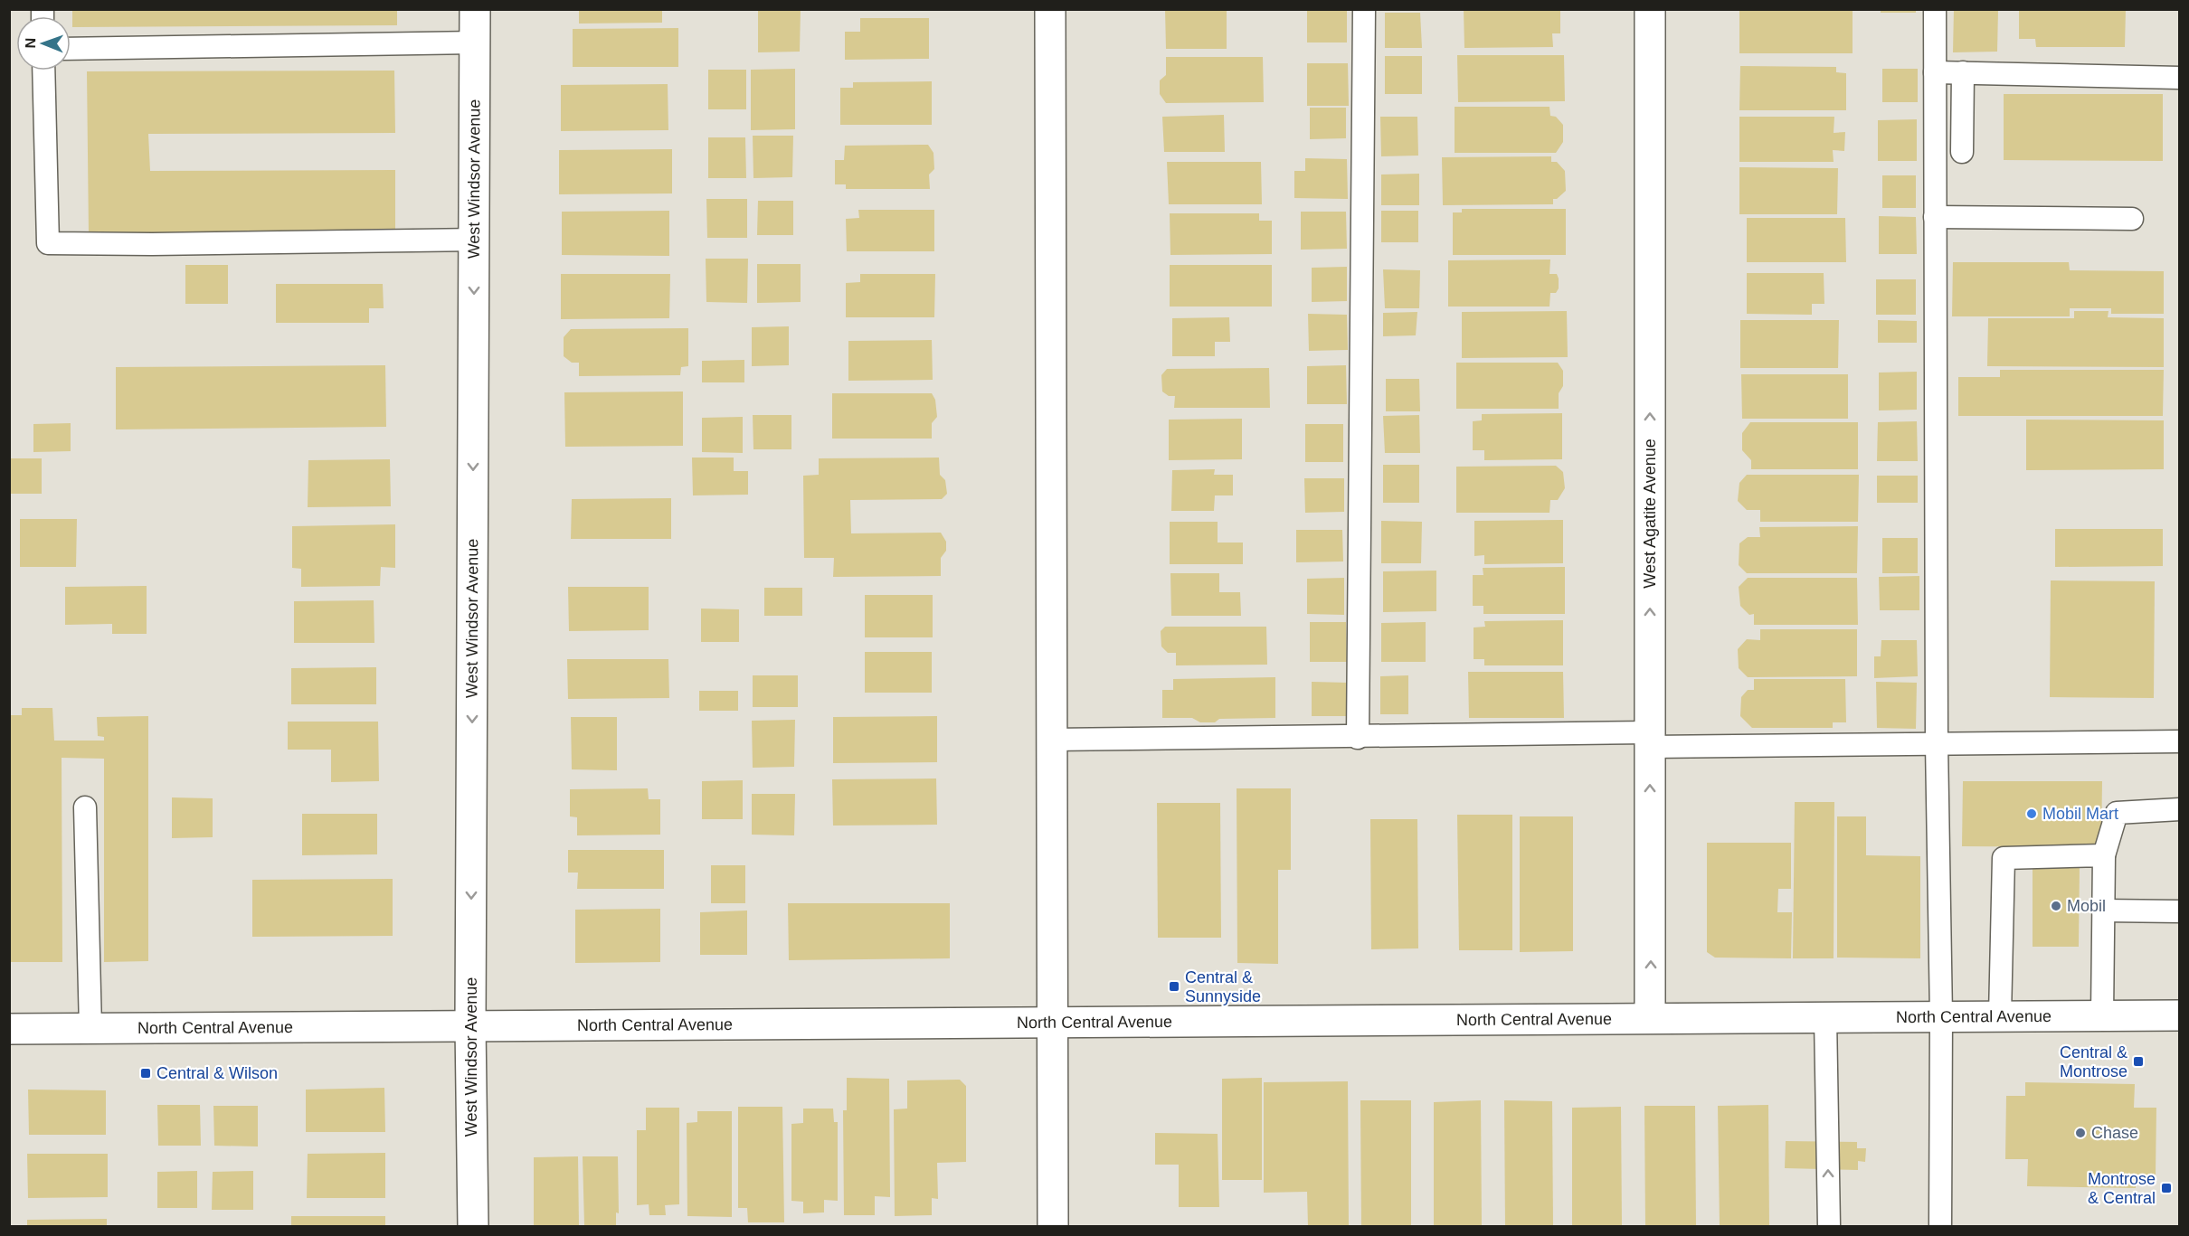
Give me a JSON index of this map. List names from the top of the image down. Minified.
{"streets":{"street":["West Windsor Avenue","West Agatite Avenue","North Central Avenue"]},"crossings":[["West Windsor Avenue","North Central Avenue"],["West Agatite Avenue","North Central Avenue"]],"one_way":["West Windsor Avenue","West Agatite Avenue"],"places":{"other":["Mobil Mart","Mobil","Chase"],"transit":["Central & Sunnyside","Central & Montrose","Central & Wilson","Montrose & Central"]},"north":"left"}
